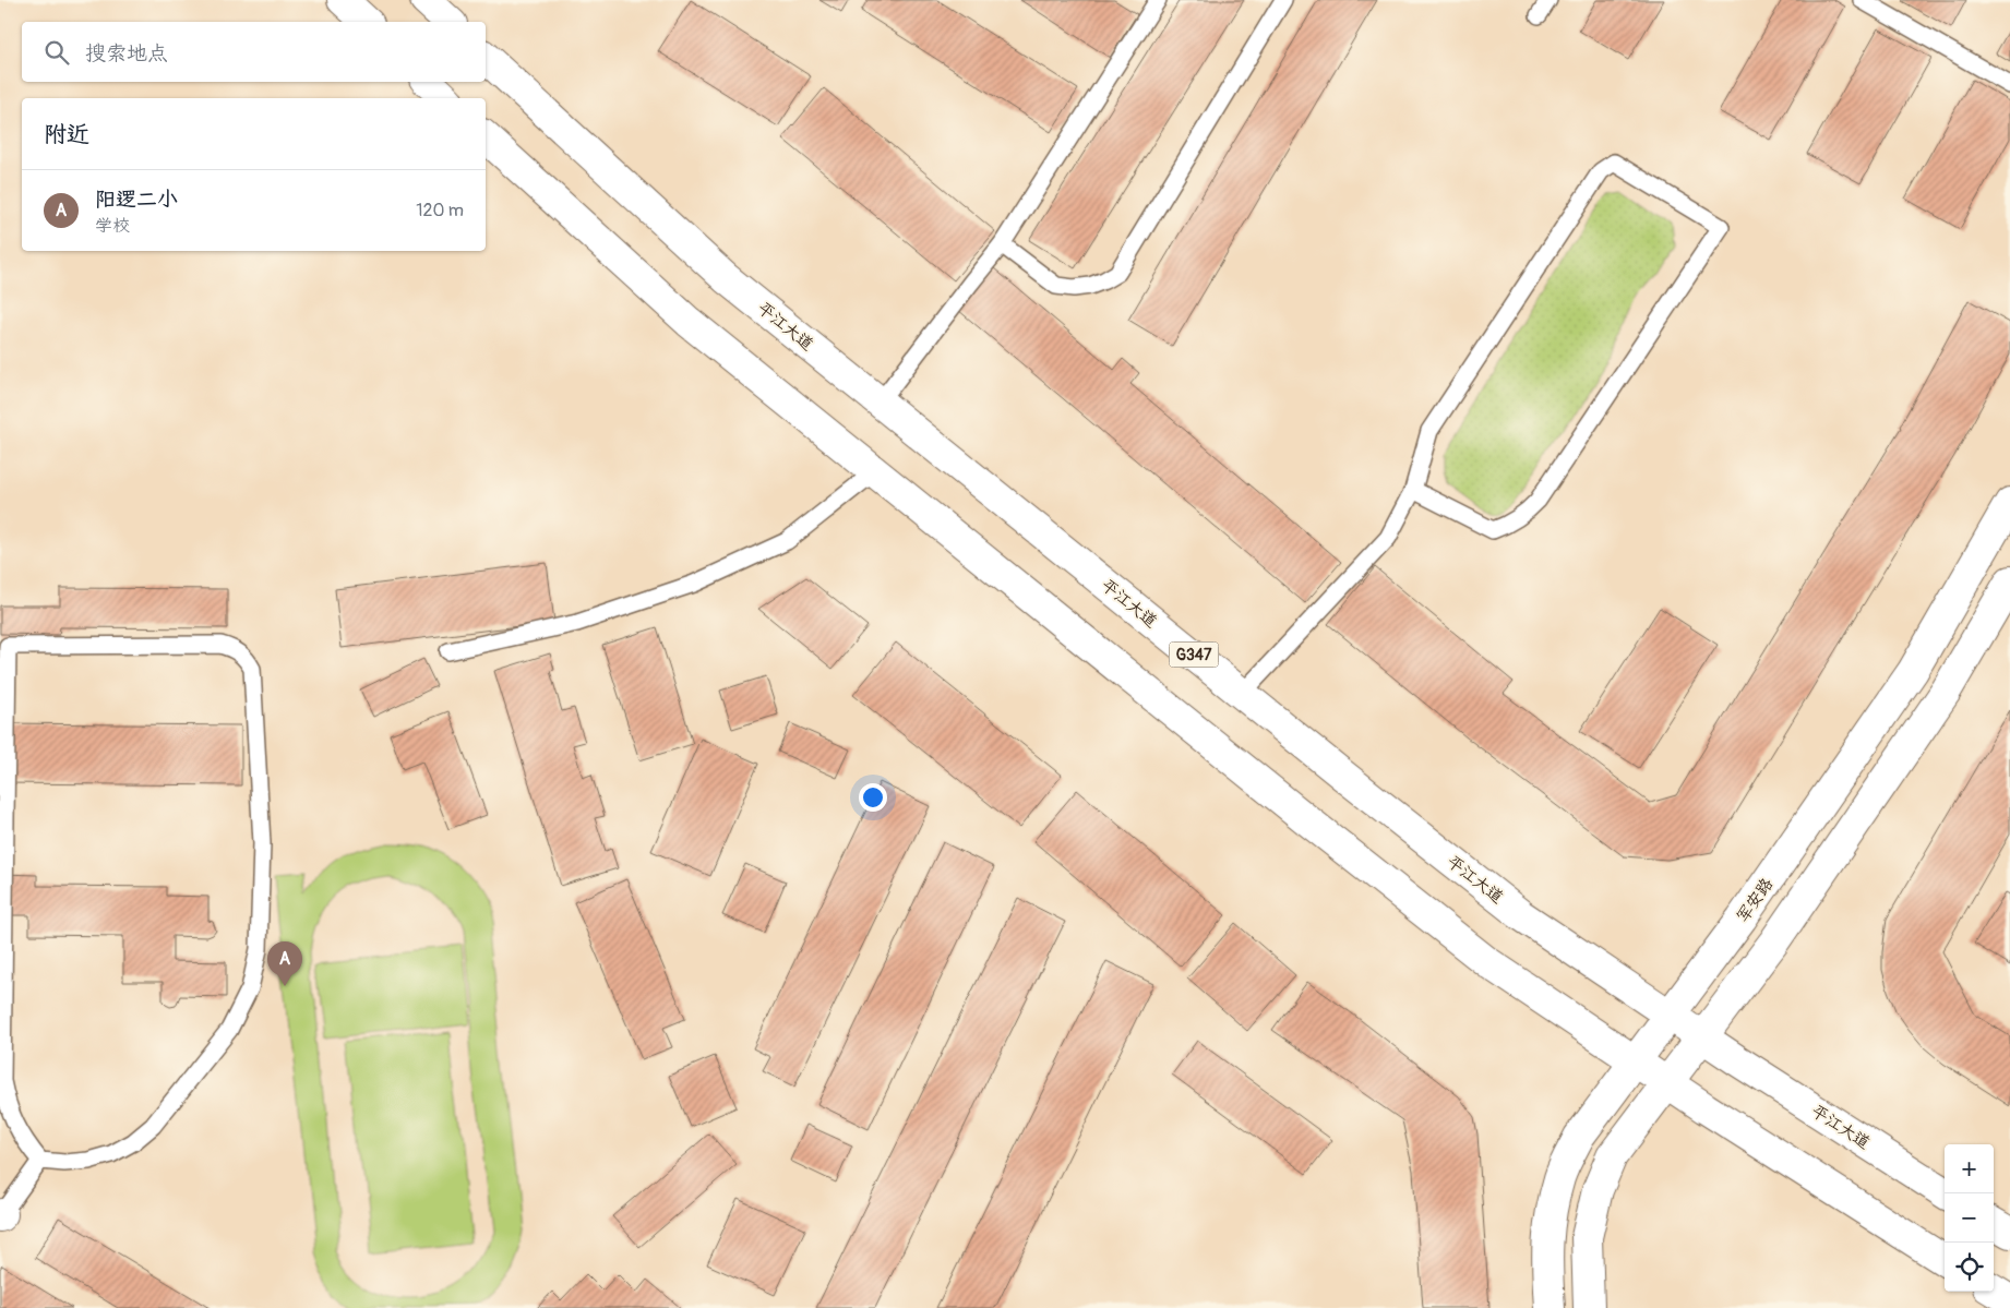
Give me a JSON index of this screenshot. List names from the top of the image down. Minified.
{"streets":{"main road":["平江大道","G347","军安路"]},"crossings":[["平江大道","军安路"]],"page":{"search":"搜索地点","heading":"附近","list":[{"mark":"A","name":"阳逻二小","note":"学校","value":"120 m"}],"pins":"A","map_buttons":["+","−"]}}
